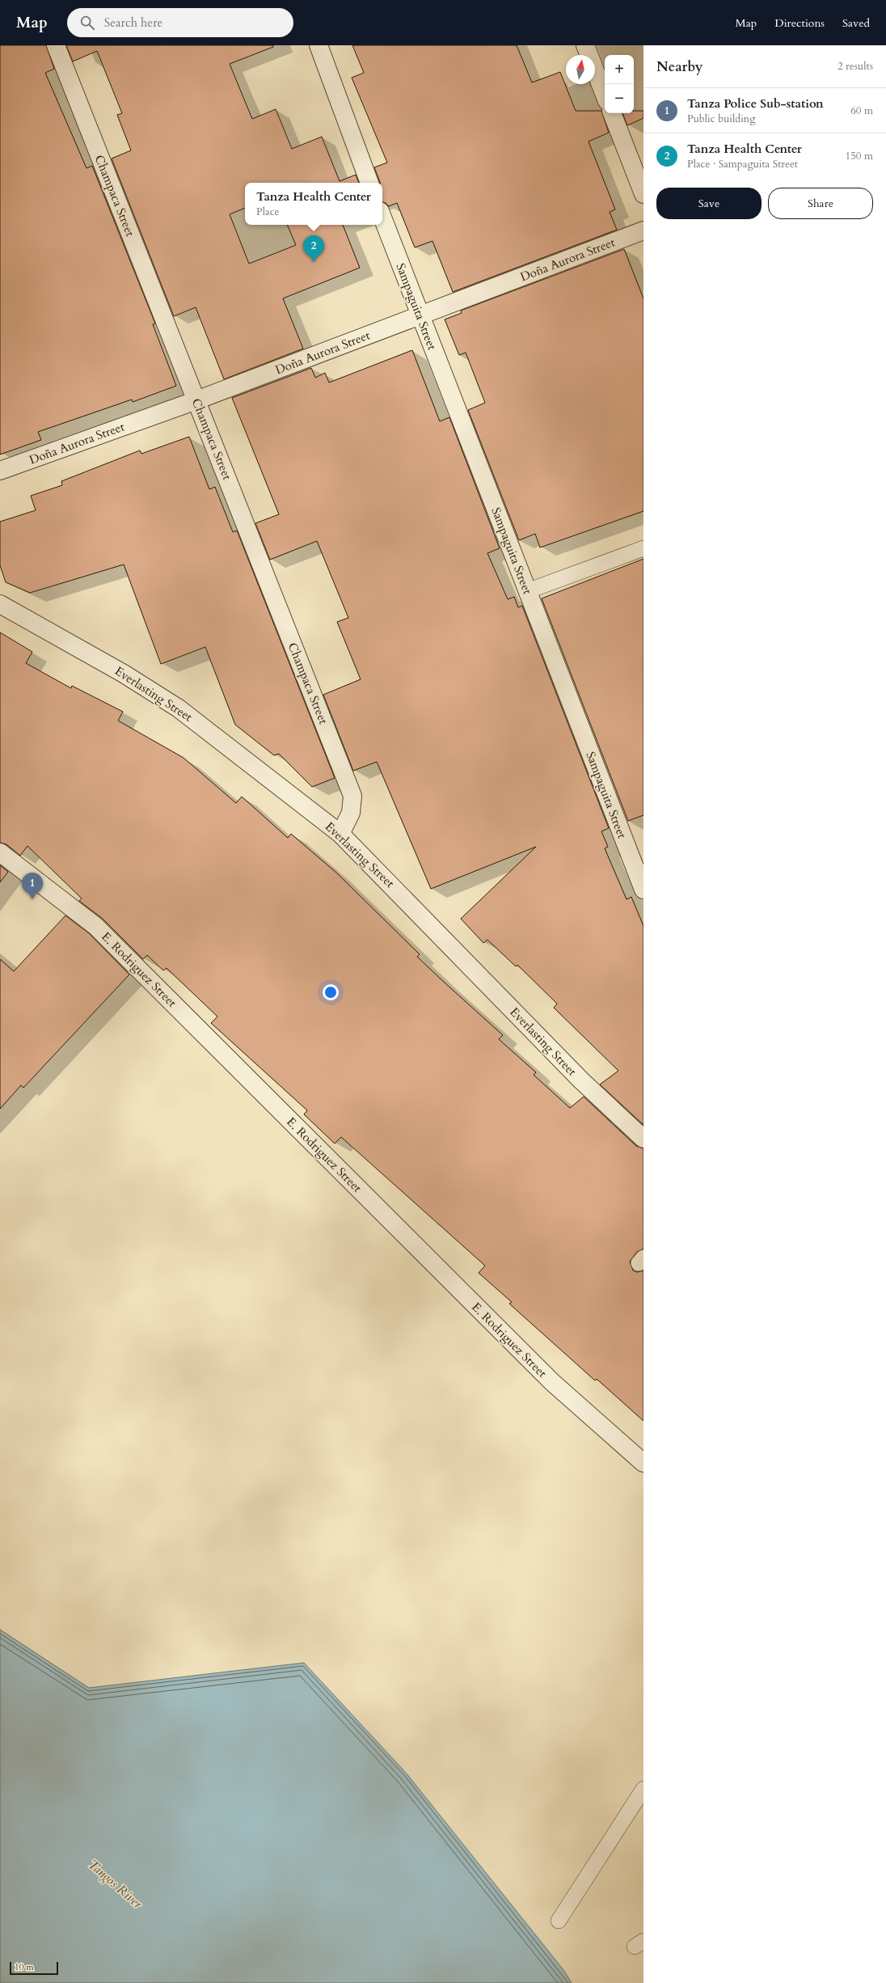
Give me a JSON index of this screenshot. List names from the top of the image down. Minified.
{"streets":{"street":["Champaca Street","Doña Aurora Street","Sampaguita Street","Everlasting Street","E. Rodriguez Street"]},"crossings":[["Champaca Street","Doña Aurora Street"],["Champaca Street","Everlasting Street"],["Doña Aurora Street","Sampaguita Street"]],"water":["Tangos River"],"scale_bar":"10 m","north":"top","page":{"header":"Map","search":"Search here","nav":["Map","Directions","Saved"],"heading":["Nearby","2 results"],"map_buttons":["+","−"],"list":[{"mark":"1","name":"Tanza Police Sub-station","note":"Public building","value":"60 m"},{"mark":"2","name":"Tanza Health Center","note":"Place · Sampaguita Street","value":"150 m"}],"buttons":["Save","Share"],"popup":["Tanza Health Center","Place"],"pins":["2","1"],"scale":"10 m"}}
